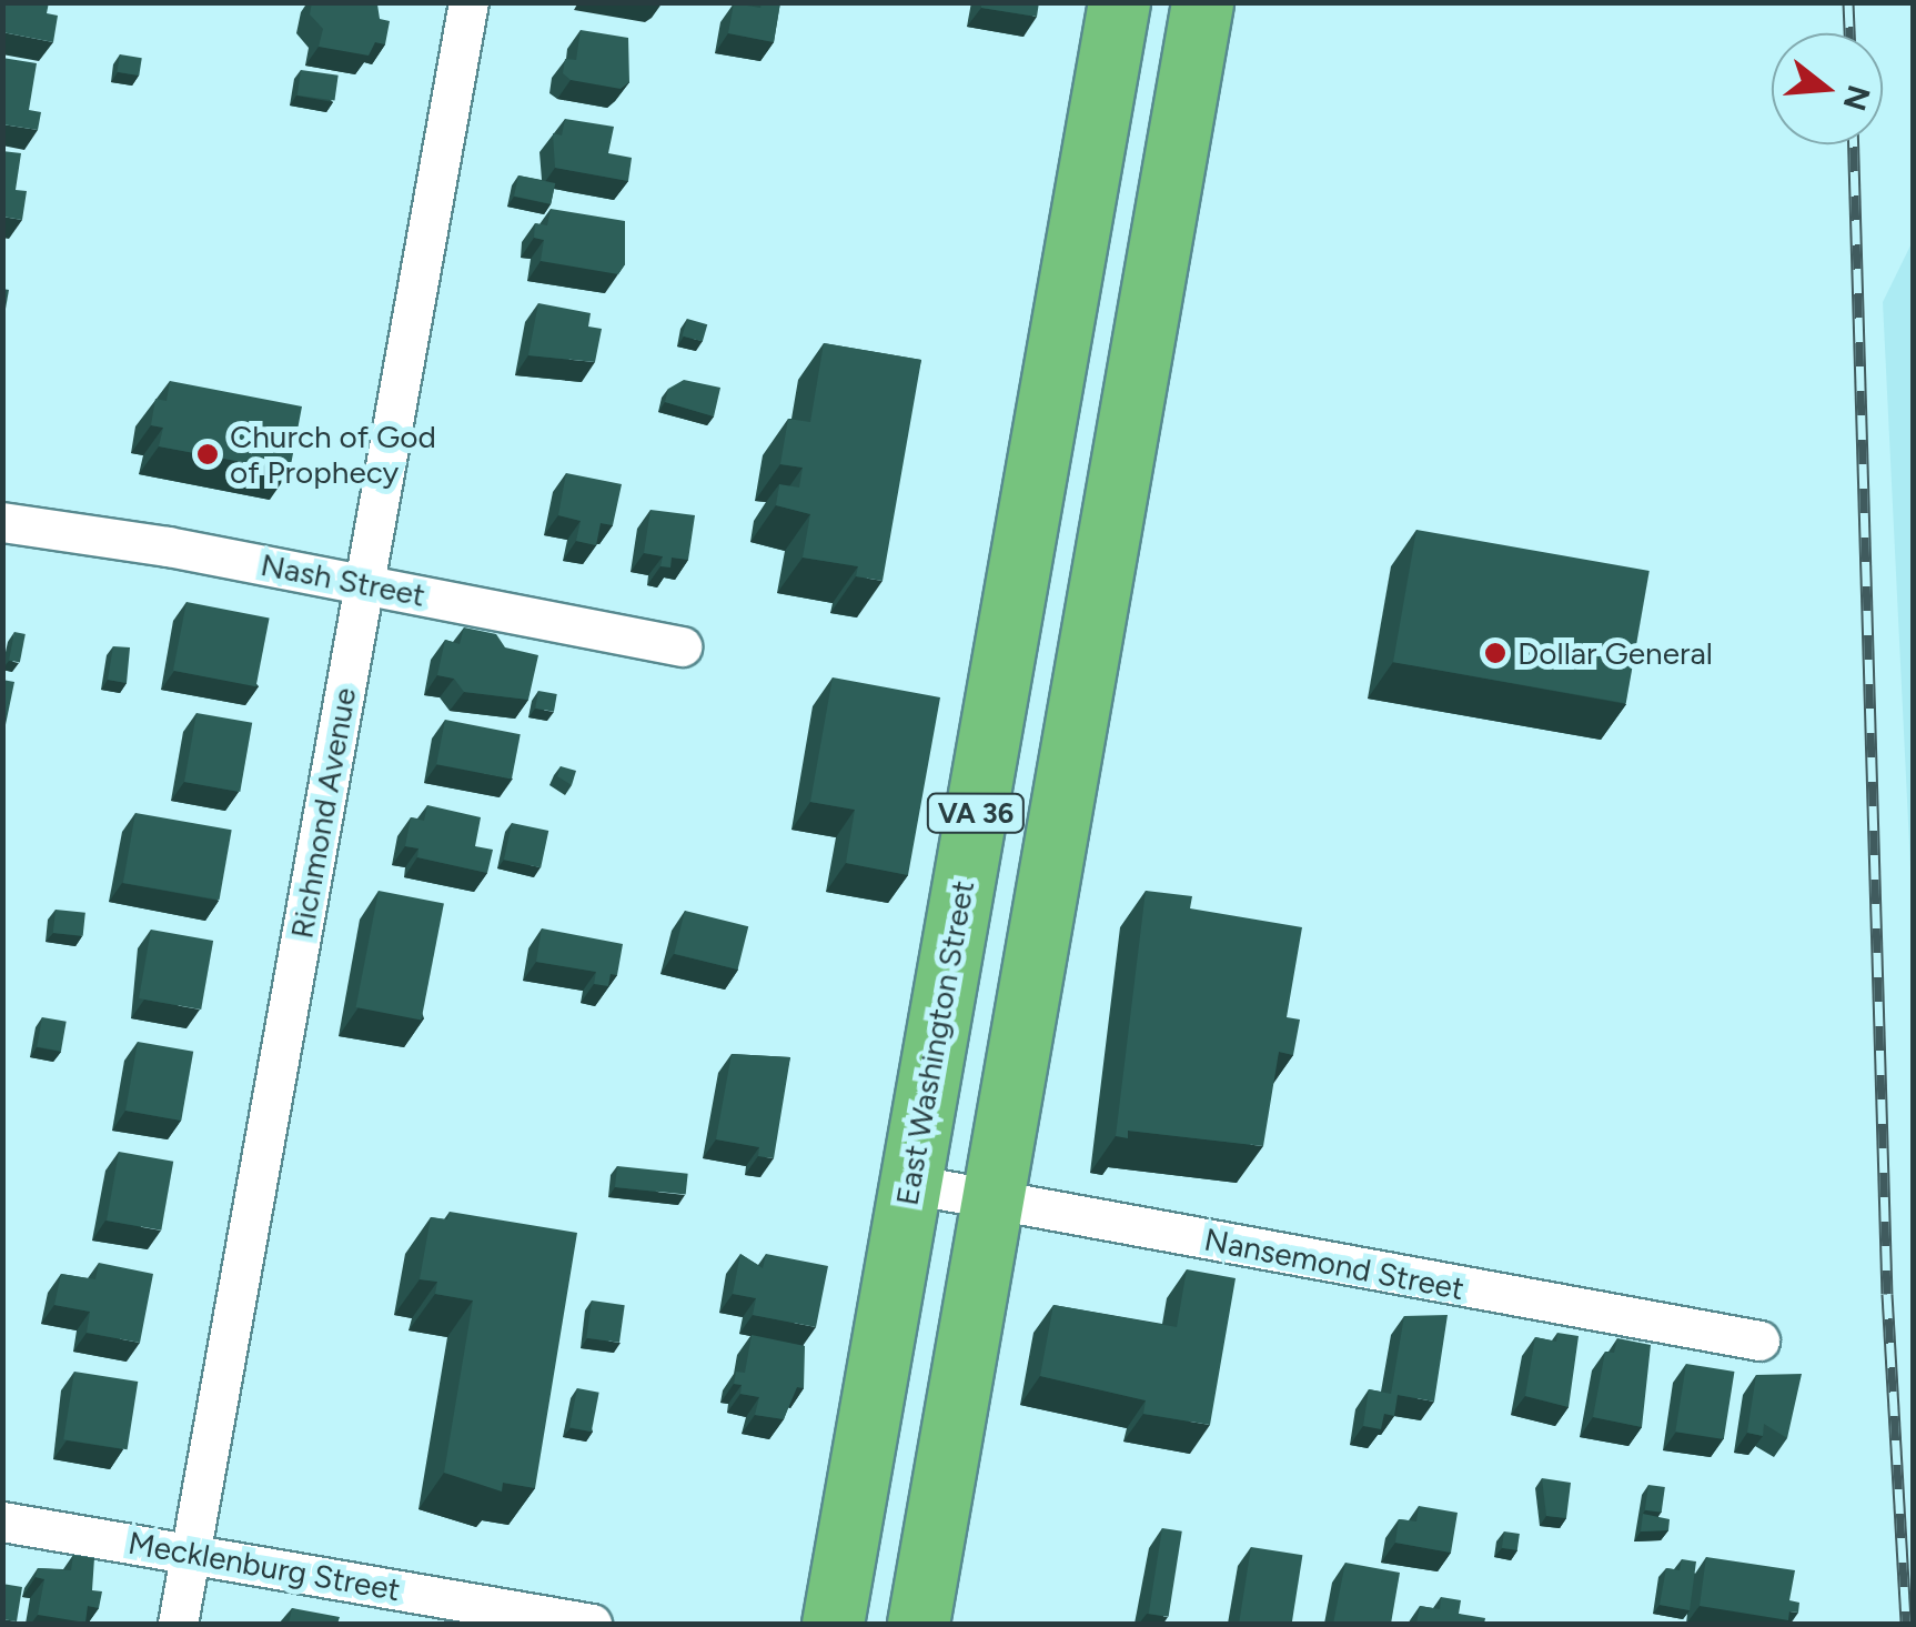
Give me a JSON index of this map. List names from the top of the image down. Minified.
{"streets":{"highway":["VA 36","East Washington Street"],"street":["Nash Street","Richmond Avenue","Nansemond Street","Mecklenburg Street"]},"crossings":[["Nash Street","Richmond Avenue"],["Richmond Avenue","Mecklenburg Street"],["VA 36","Nansemond Street"],["East Washington Street","Nansemond Street"]],"places":["Church of God of Prophecy","Dollar General"],"north":"right"}
